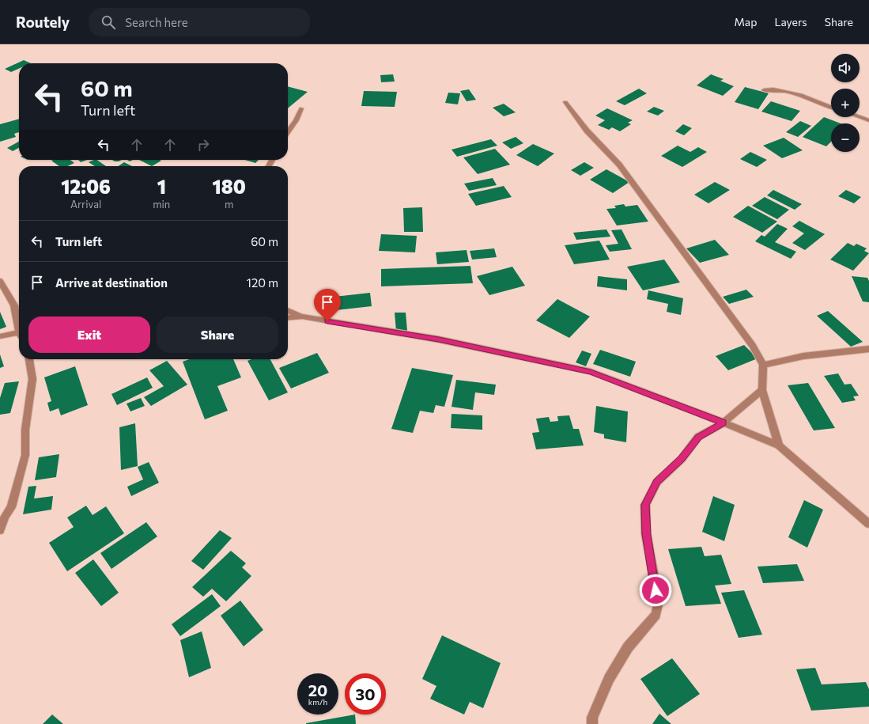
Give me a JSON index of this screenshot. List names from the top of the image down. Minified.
{"page":{"header":"Routely","search":"Search here","nav":["Map","Layers","Share"],"map_buttons":["+","−"],"turn":["60 m","Turn left"],"eta":["12:06","Arrival","1","min","180","m"],"list":[{"name":"Turn left","value":"60 m"},{"name":"Arrive at destination","value":"120 m"}],"buttons":["Exit","Share"],"speed":"20 km/h","limit":"30"}}
